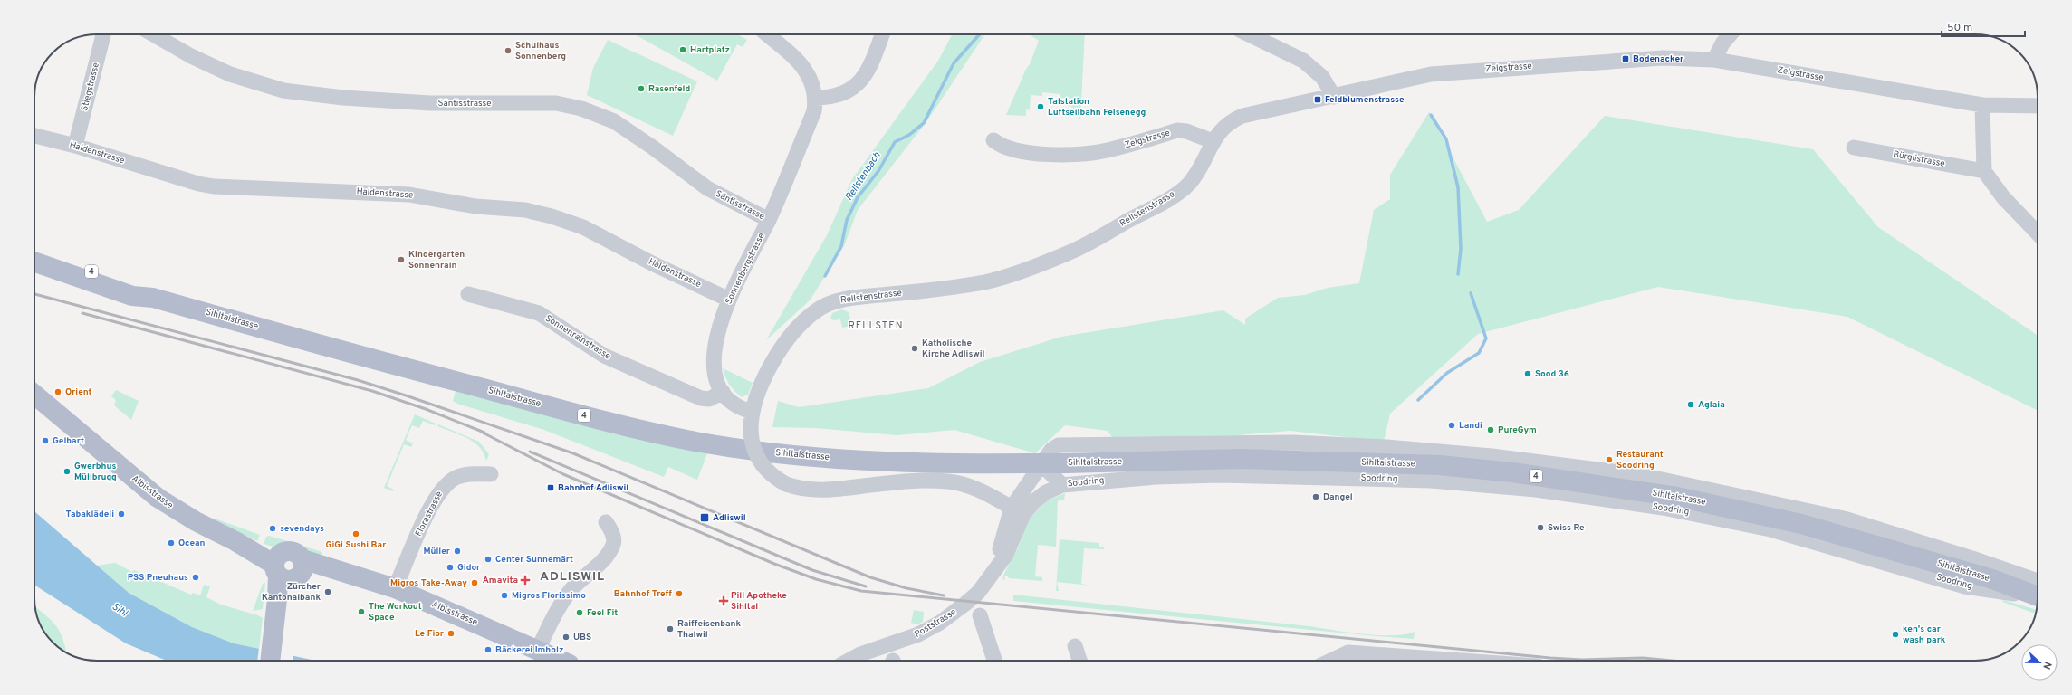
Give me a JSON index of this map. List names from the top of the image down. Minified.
{"streets":{"main road":["4","Sihltalstrasse","Albisstrasse"],"street":["Zelgstrasse","Stiegstrasse","Säntisstrasse","Haldenstrasse","Bürglistrasse","Rellstenstrasse","Sonnenbergstrasse","Sonnenrainstrasse","Soodring","Florastrasse","Poststrasse"]},"crossings":[["Zelgstrasse","Rellstenstrasse"],["Stiegstrasse","Haldenstrasse"],["Säntisstrasse","Sonnenbergstrasse"],["Haldenstrasse","Sonnenbergstrasse"],["Rellstenstrasse","Poststrasse"],["Sonnenbergstrasse","Sonnenrainstrasse"],["Soodring","Poststrasse"],["Albisstrasse","Florastrasse"]],"districts":["RELLSTEN","ADLISWIL"],"water":["Rellstenbach","Sihl"],"places":{"other":["Hartplatz","Schulhaus Sonnenberg","Rasenfeld","Talstation Luftseilbahn Felsenegg","Kindergarten Sonnenrain","Katholische Kirche Adliswil","Sood 36","Orient","Aglaia","Landi","PureGym","Gelbart","Restaurant Soodring","Gwerbhus Mülibrugg","Dangel","Tabaklädeli","Swiss Re","sevendays","GiGi Sushi Bar","Ocean","Müller","Center Sunnemärt","Gidor","PSS Pneuhaus","Migros Take-Away","Zürcher Kantonalbank","Bahnhof Treff","Migros Florissimo","The Workout Space","Feel Fit","Raiffeisenbank Thalwil","Le Fior","ken's car wash park","UBS","Bäckerei Imholz"],"transit":["Bodenacker","Feldblumenstrasse","Bahnhof Adliswil","Adliswil"],"health":["Amavita","Pill Apotheke Sihltal"]},"scale_bar":"50 m","north":"right"}
